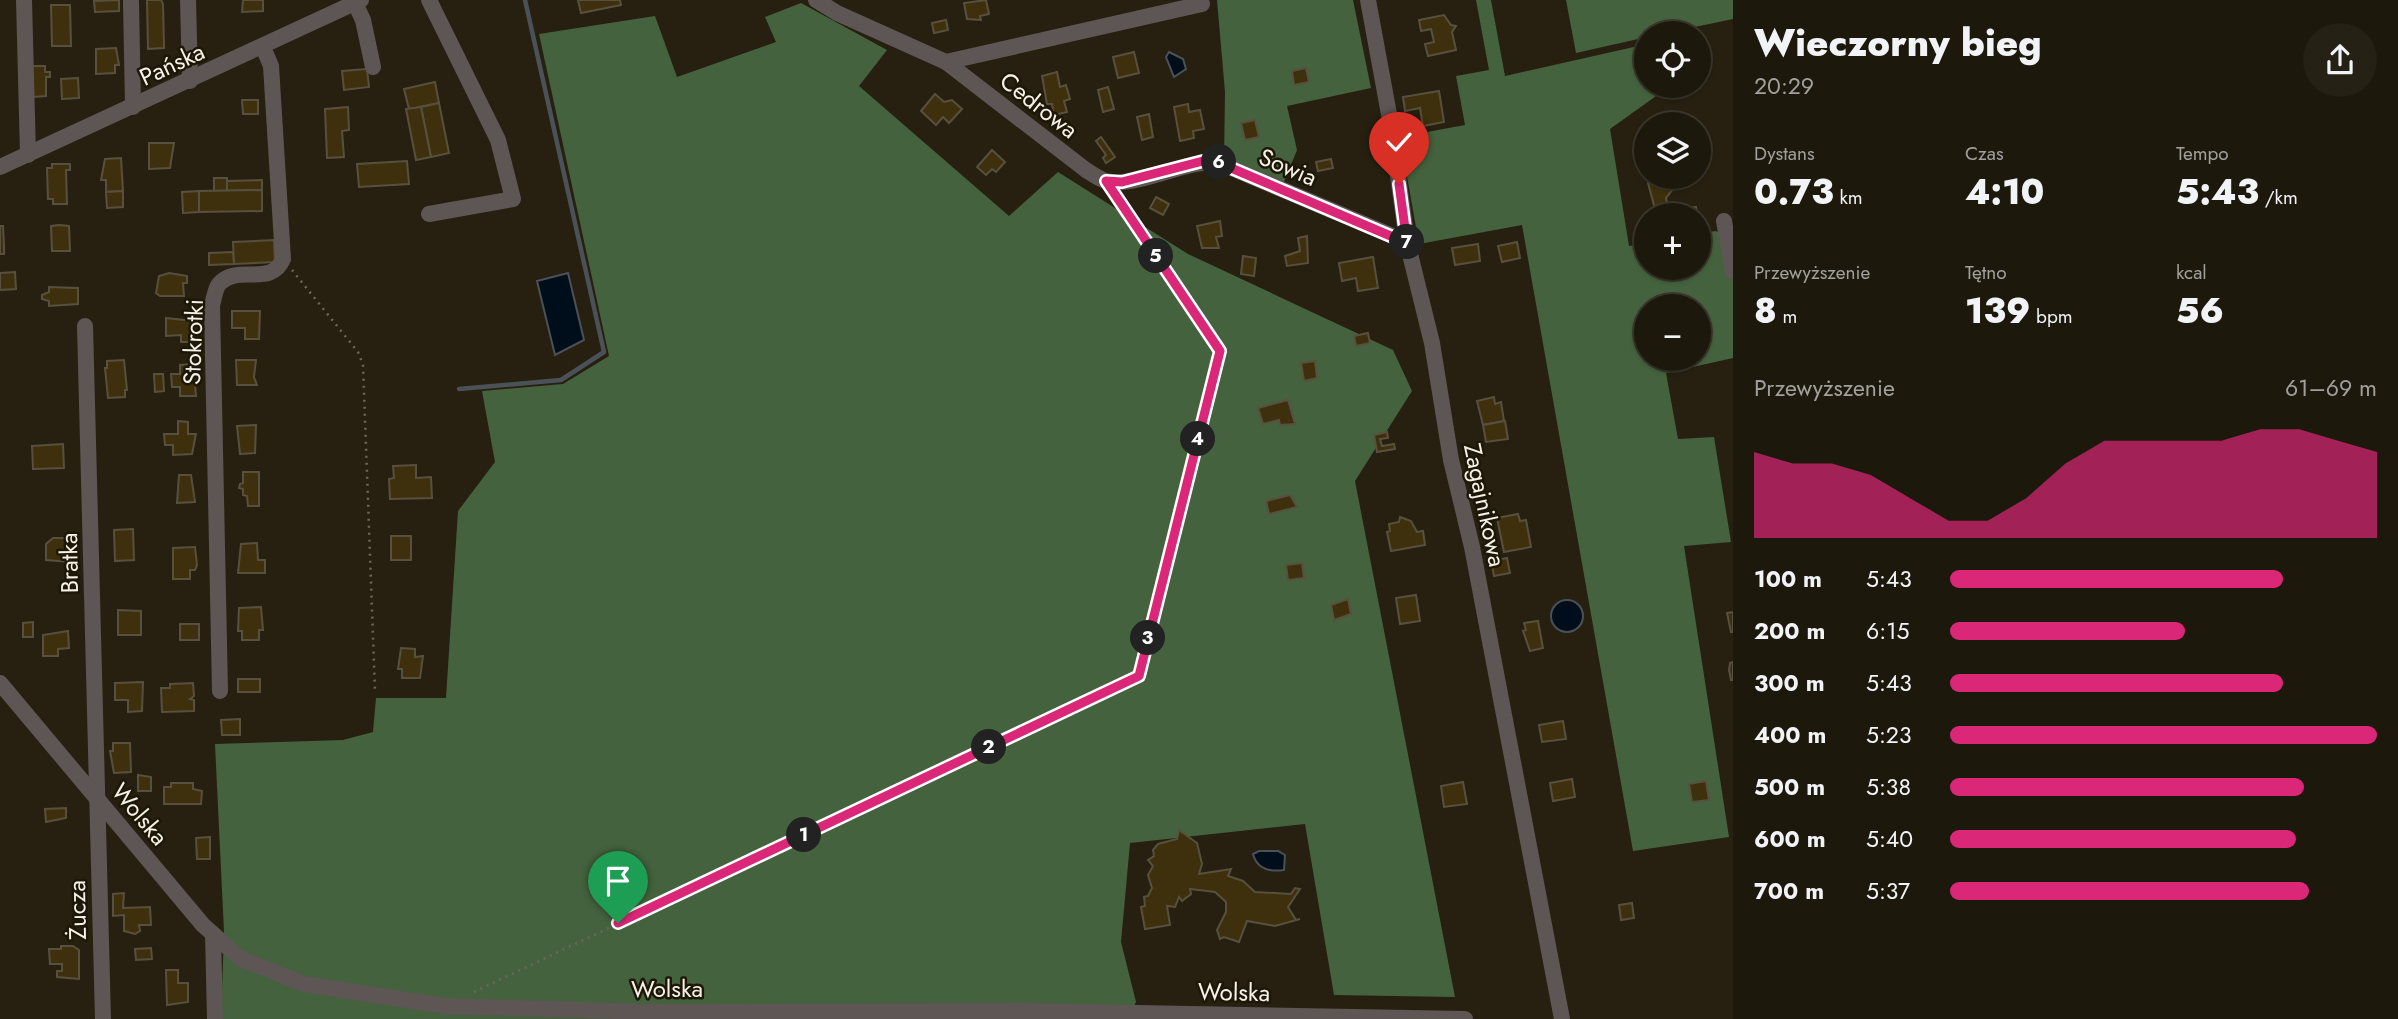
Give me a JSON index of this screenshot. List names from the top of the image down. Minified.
{"streets":{"street":["Pańska","Cedrowa","Sowia","Stokrotki","Zagajnikowa","Bratka","Wolska","Żucza"]},"crossings":[["Cedrowa","Sowia"],["Sowia","Zagajnikowa"],["Bratka","Wolska"],["Bratka","Żucza"],["Wolska","Żucza"]],"page":{"heading":["Wieczorny bieg","20:29"],"map_buttons":["+","−"],"stats":[["Dystans","0.73 km"],["Czas","4:10"],["Tempo","5:43 /km"],["Przewyższenie","8 m"],["Tętno","139 bpm"],["kcal","56"]],"pins":["6","7","5","4","3","2","1"],"chart":["Przewyższenie","61–69 m"],"list":[{"name":"100 m","note":"5:43"},{"name":"200 m","note":"6:15"},{"name":"300 m","note":"5:43"},{"name":"400 m","note":"5:23"},{"name":"500 m","note":"5:38"},{"name":"600 m","note":"5:40"},{"name":"700 m","note":"5:37"}]}}
